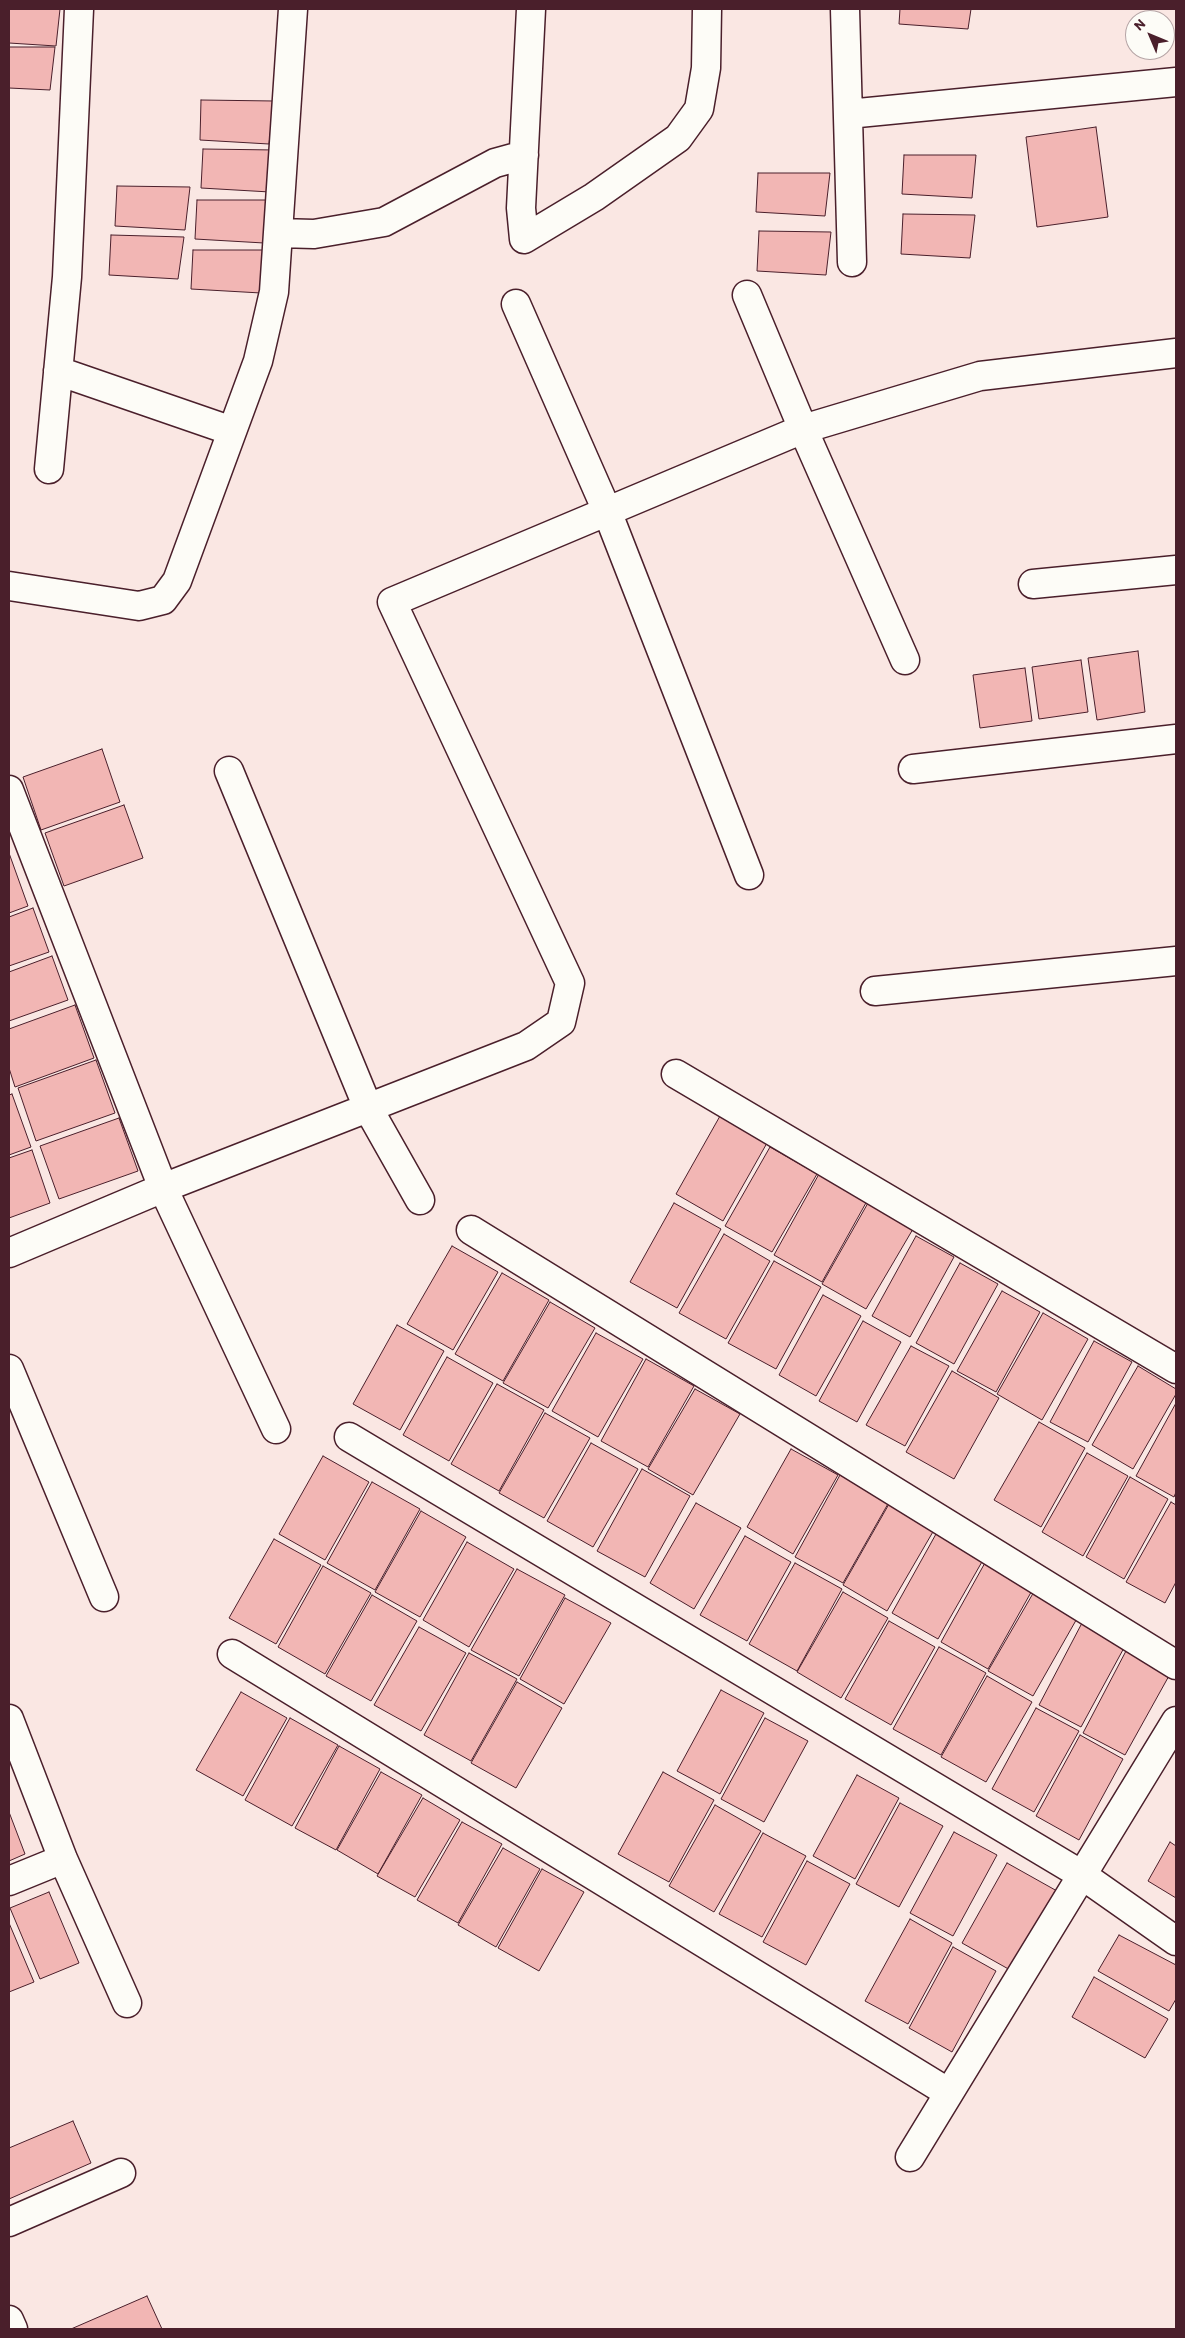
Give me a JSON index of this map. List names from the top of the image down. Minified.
{"north":"top left"}
